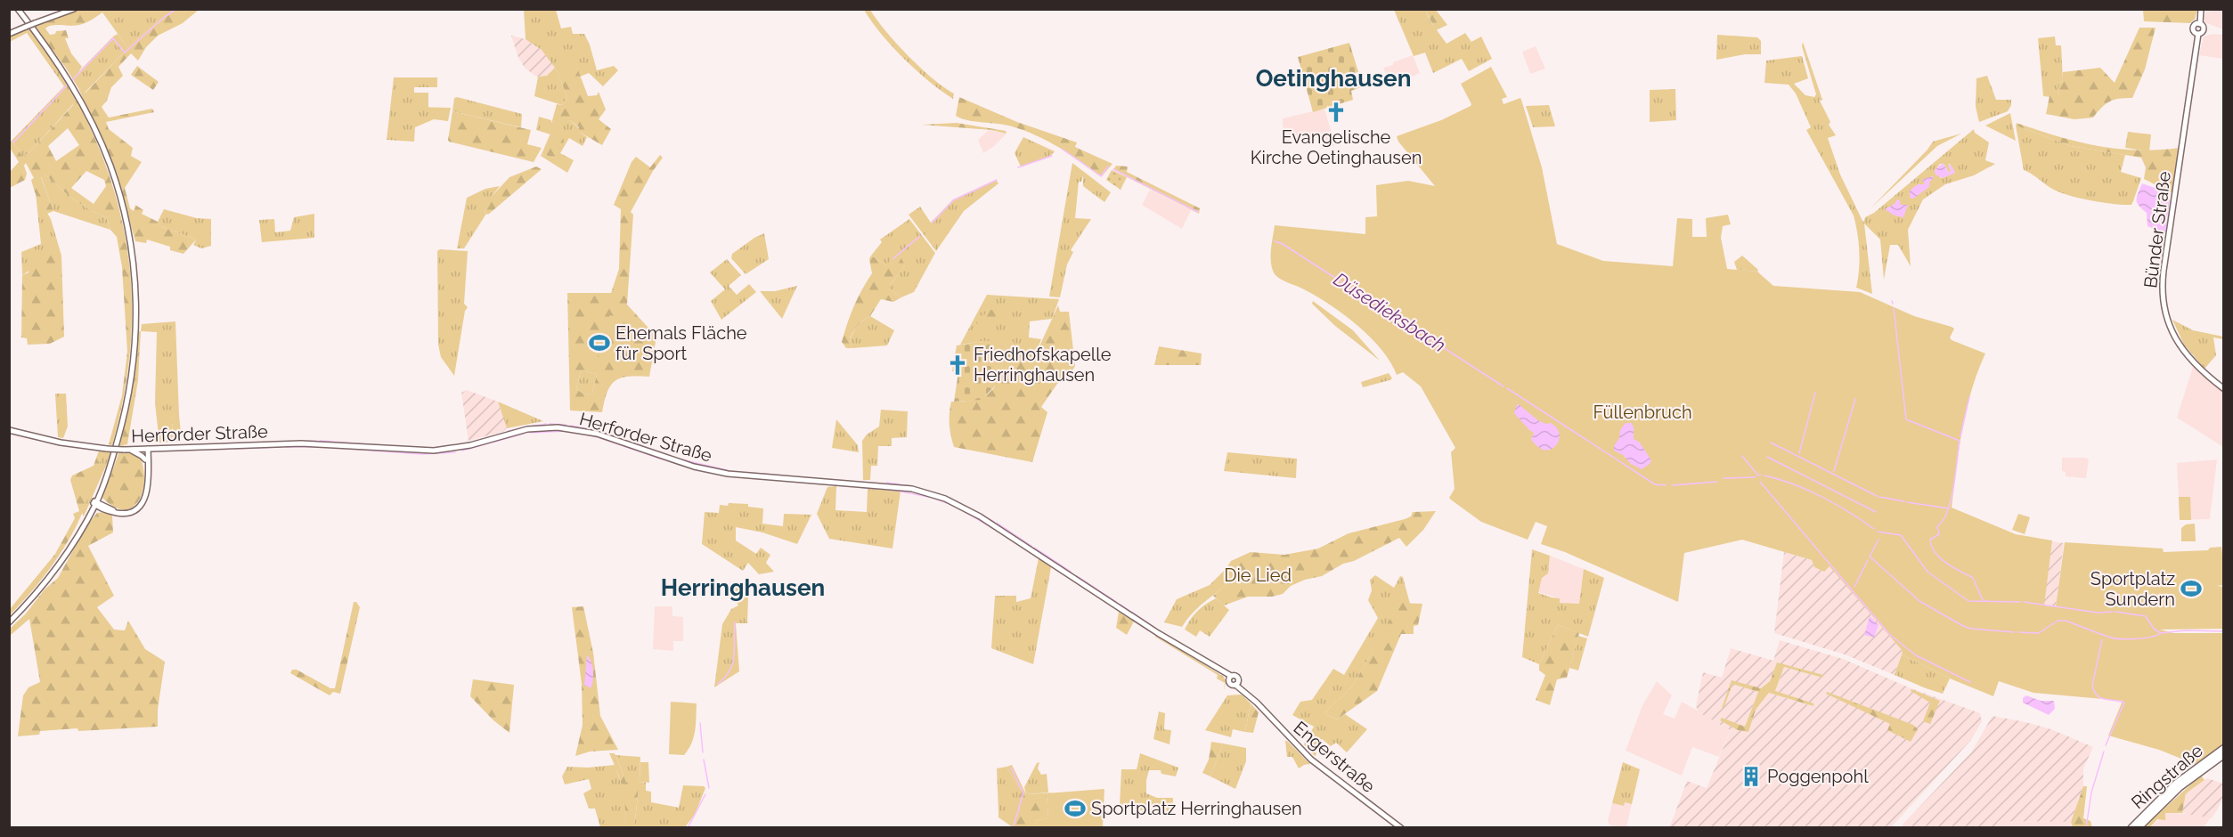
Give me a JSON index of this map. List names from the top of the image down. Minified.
{"streets":{"highway":["Ringstraße"],"main road":["Bünder Straße","Herforder Straße","Engerstraße"]},"districts":["Oetinghausen","Herringhausen"],"water":["Düsedieksbach"],"parks":["Füllenbruch","Die Lied"],"places":{"church":["Evangelische Kirche Oetinghausen","Friedhofskapelle Herringhausen"],"sports":["Ehemals Fläche für Sport","Sportplatz Sundern","Sportplatz Herringhausen"],"building":["Poggenpohl"]}}
